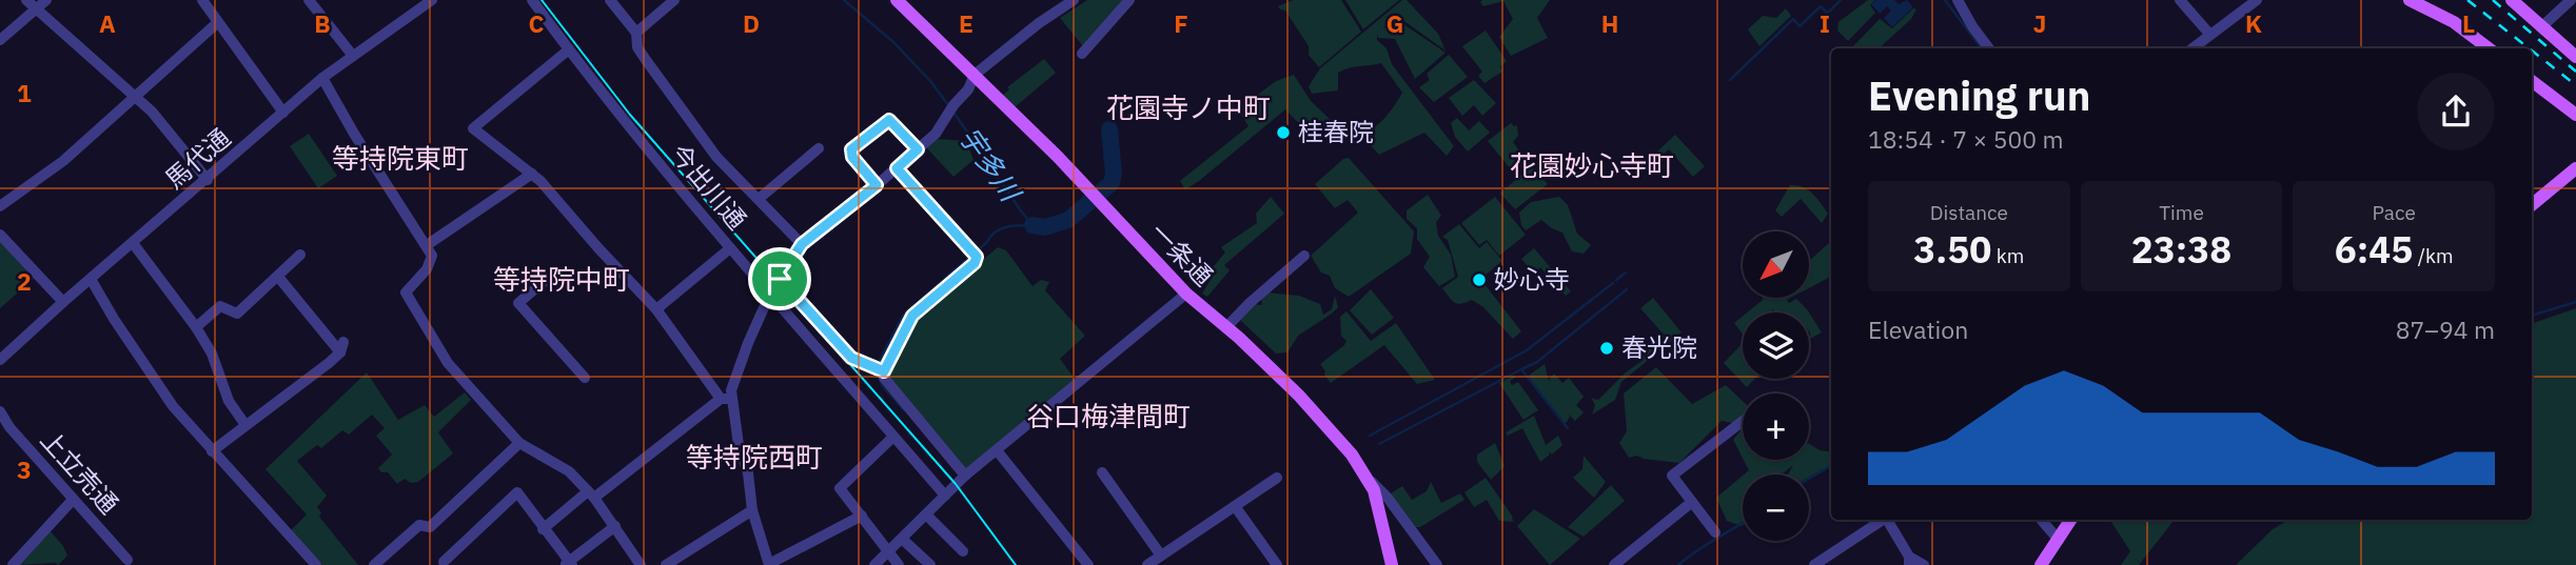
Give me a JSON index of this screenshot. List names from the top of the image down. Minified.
{"streets":{"main road":["一条通"],"street":["馬代通","今出川通","上立売通"]},"districts":["花園寺ノ中町","等持院東町","花園妙心寺町","等持院中町","谷口梅津間町","等持院西町"],"water":["宇多川"],"places":["桂春院","妙心寺","春光院"],"north":"bottom left","page":{"heading":["Evening run","18:54 · 7 × 500 m"],"stats":[["Distance","3.50 km"],["Time","23:38"],["Pace","6:45 /km"]],"map_buttons":["+","−"],"chart":["Elevation","87–94 m"]},"grid":{"columns":["A","B","C","D","E","F","G","H","I","J","K","L"],"rows":["1","2","3"]}}
